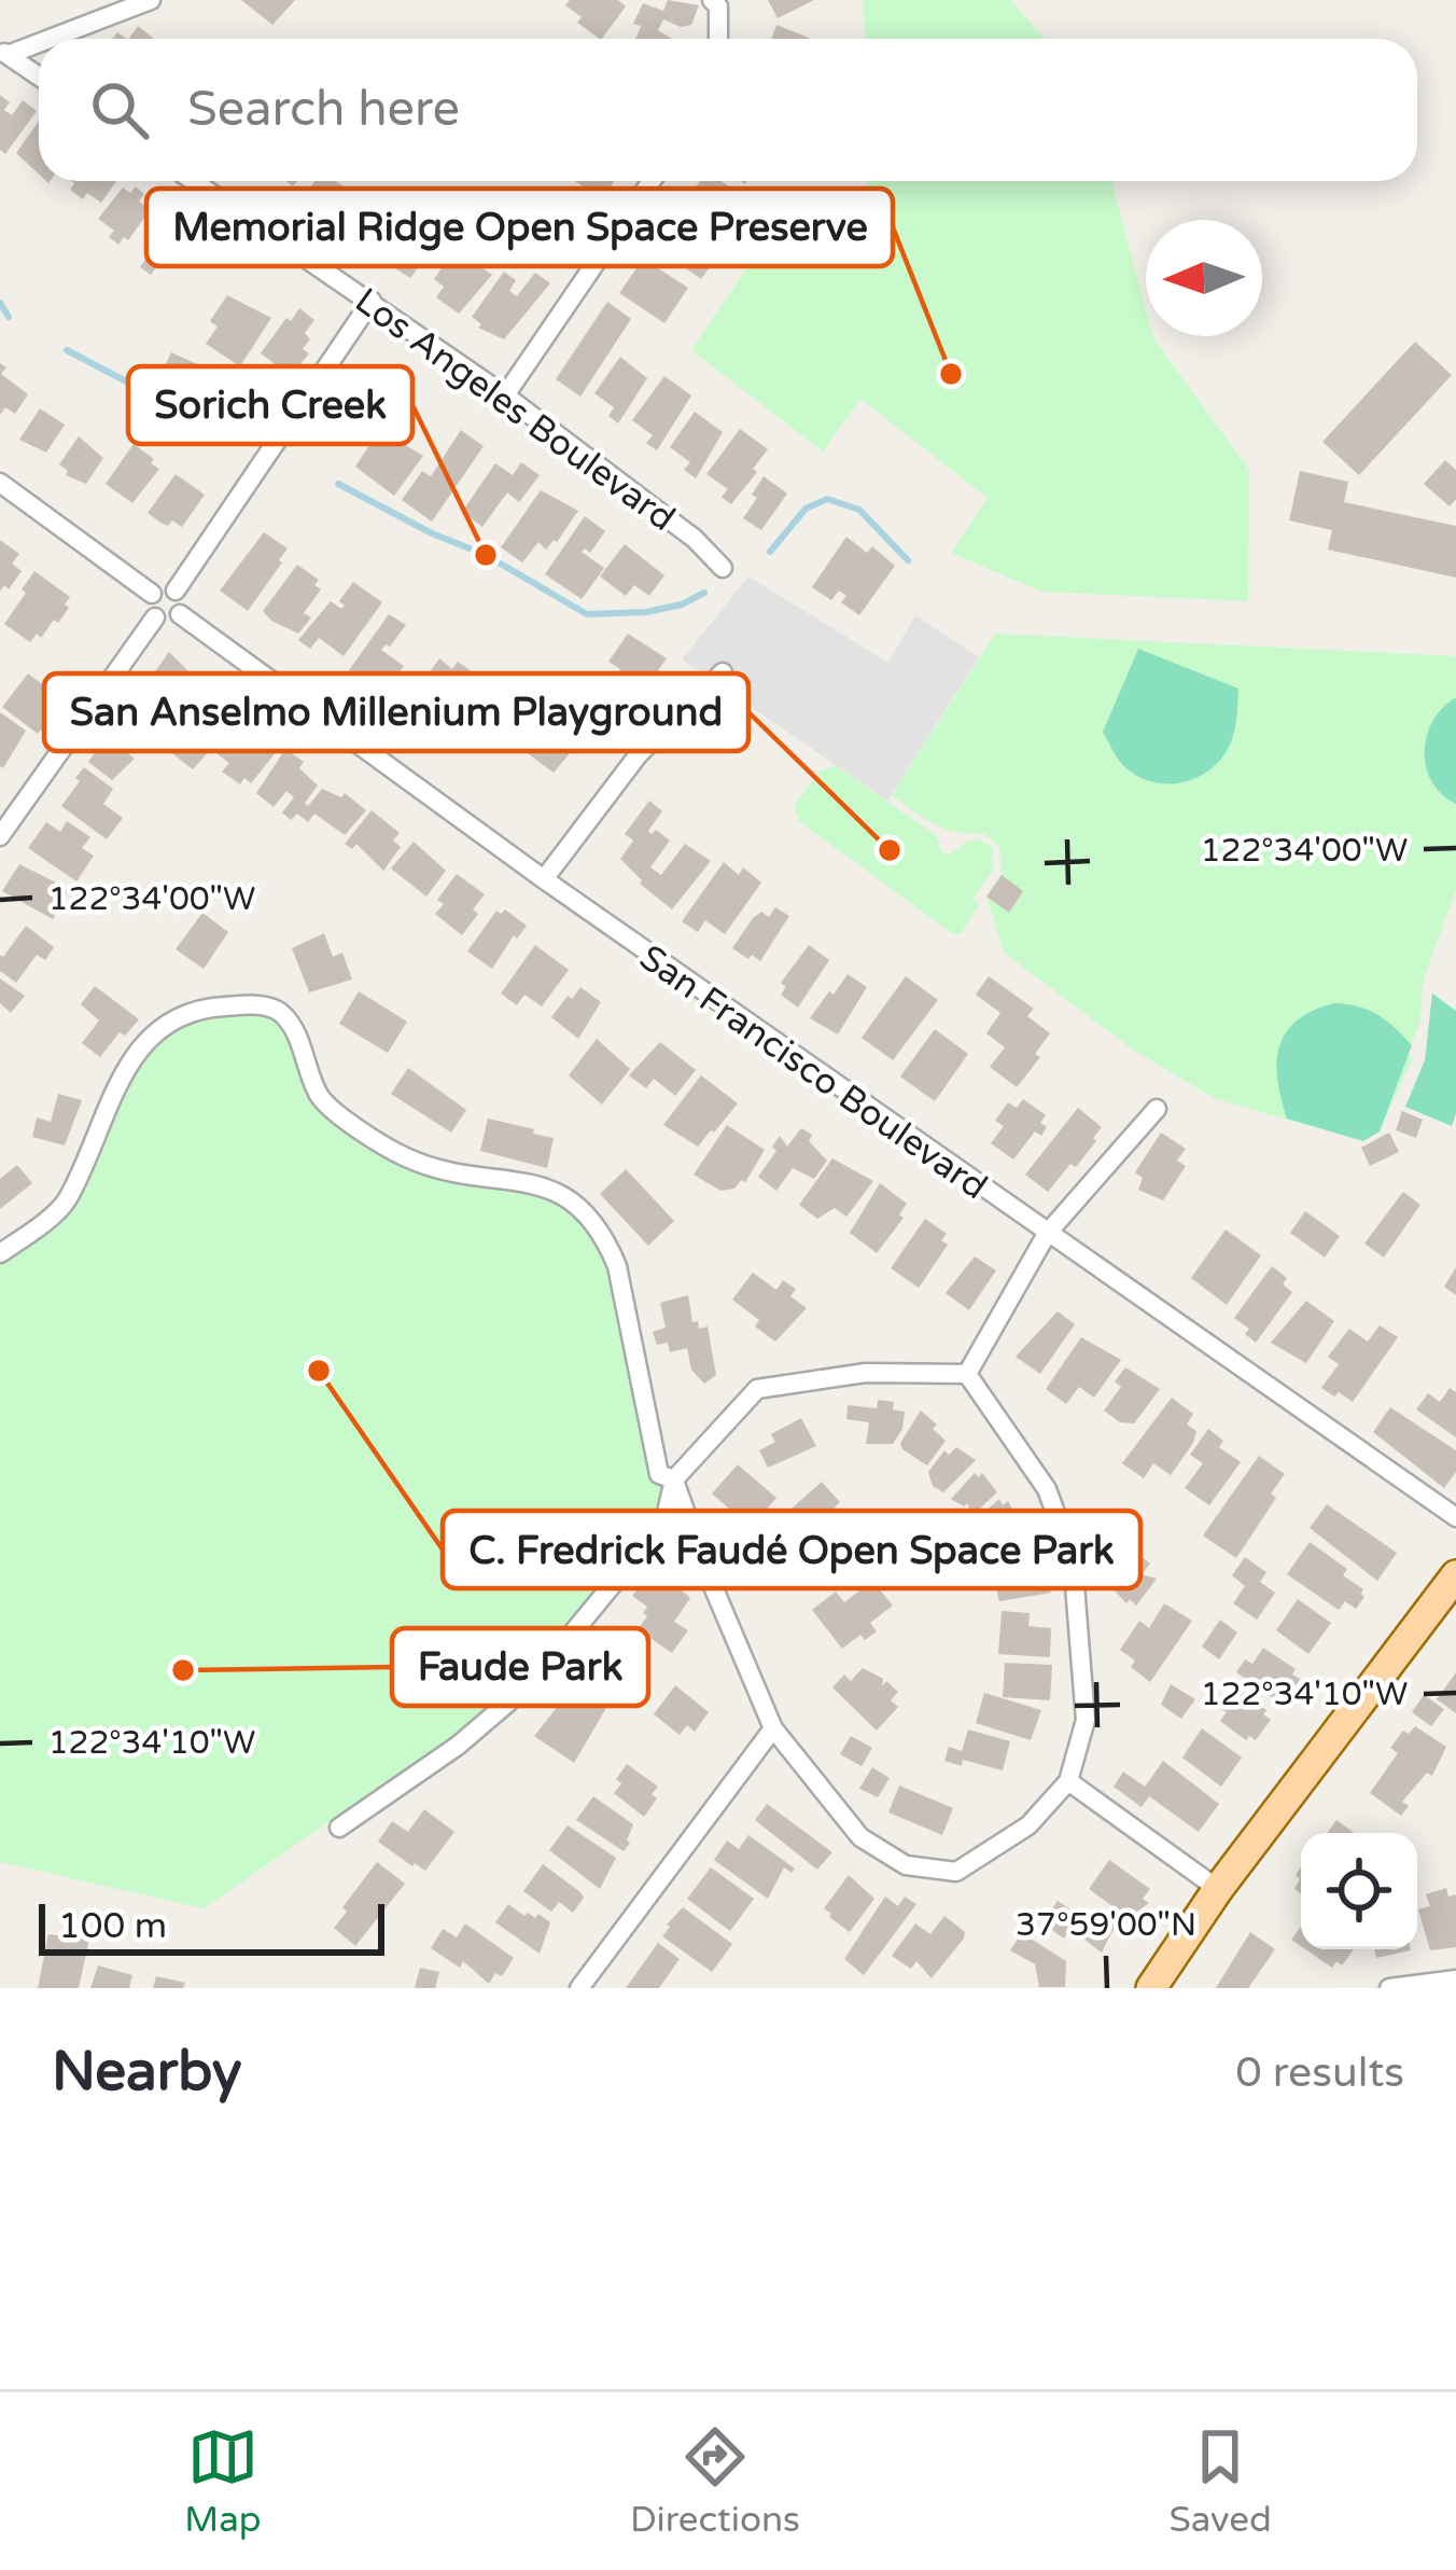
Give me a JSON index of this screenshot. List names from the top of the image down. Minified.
{"streets":{"street":["Los Angeles Boulevard","San Francisco Boulevard"]},"places":["Memorial Ridge Open Space Preserve","Sorich Creek","San Anselmo Millenium Playground","C. Fredrick Faudé Open Space Park","Faude Park"],"scale_bar":"100 m","north":"left","page":{"search":"Search here","scale":"100 m","heading":["Nearby","0 results"],"nav":["Map","Directions","Saved"]},"coordinates":["122°34'00\"W","122°34'10\"W","37°59'00\"N"]}
